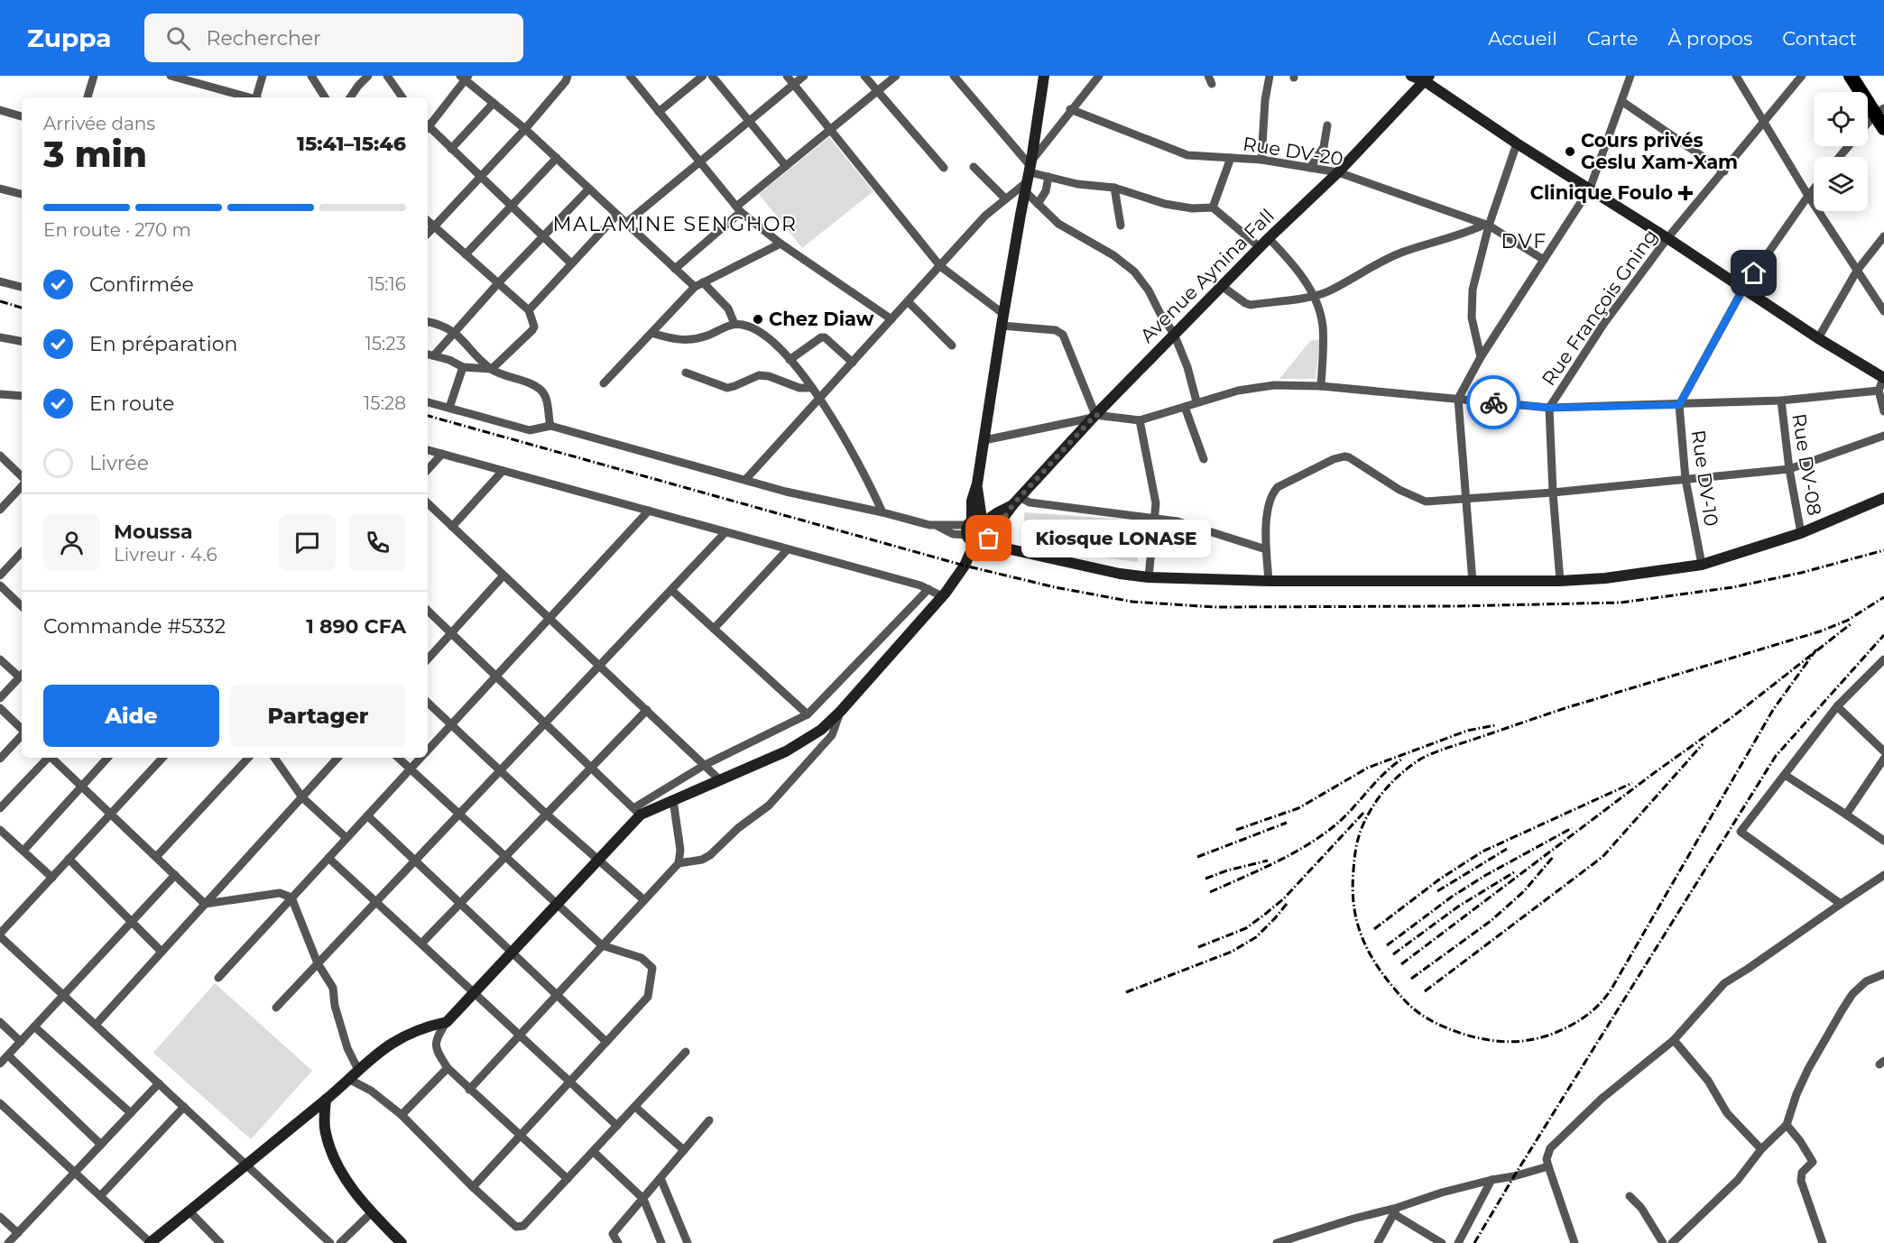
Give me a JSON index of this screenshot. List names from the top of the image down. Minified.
{"streets":{"street":["Rue DV-20","Avenue Aynina Fall","Rue François Gning","Rue DV-08","Rue DV-10"]},"crossings":[["Rue DV-20","Avenue Aynina Fall"]],"districts":["MALAMINE SENGHOR","DVF"],"places":{"other":["Cours privés Geslu Xam-Xam","Chez Diaw","Kiosque LONASE"],"health":["Clinique Foulo"]},"page":{"header":"Zuppa","search":"Rechercher","nav":["Accueil","Carte","À propos","Contact"],"heading":["3 min","Arrivée dans","15:41–15:46"],"panel":["Moussa","Livreur · 4.6","Commande #5332","1 890 CFA"],"bar":"En route · 270 m","list":[["Confirmée","15:16"],["En préparation","15:23"],["En route","15:28"],"Livrée"],"bubble":"Kiosque LONASE","buttons":["Aide","Partager"]}}
